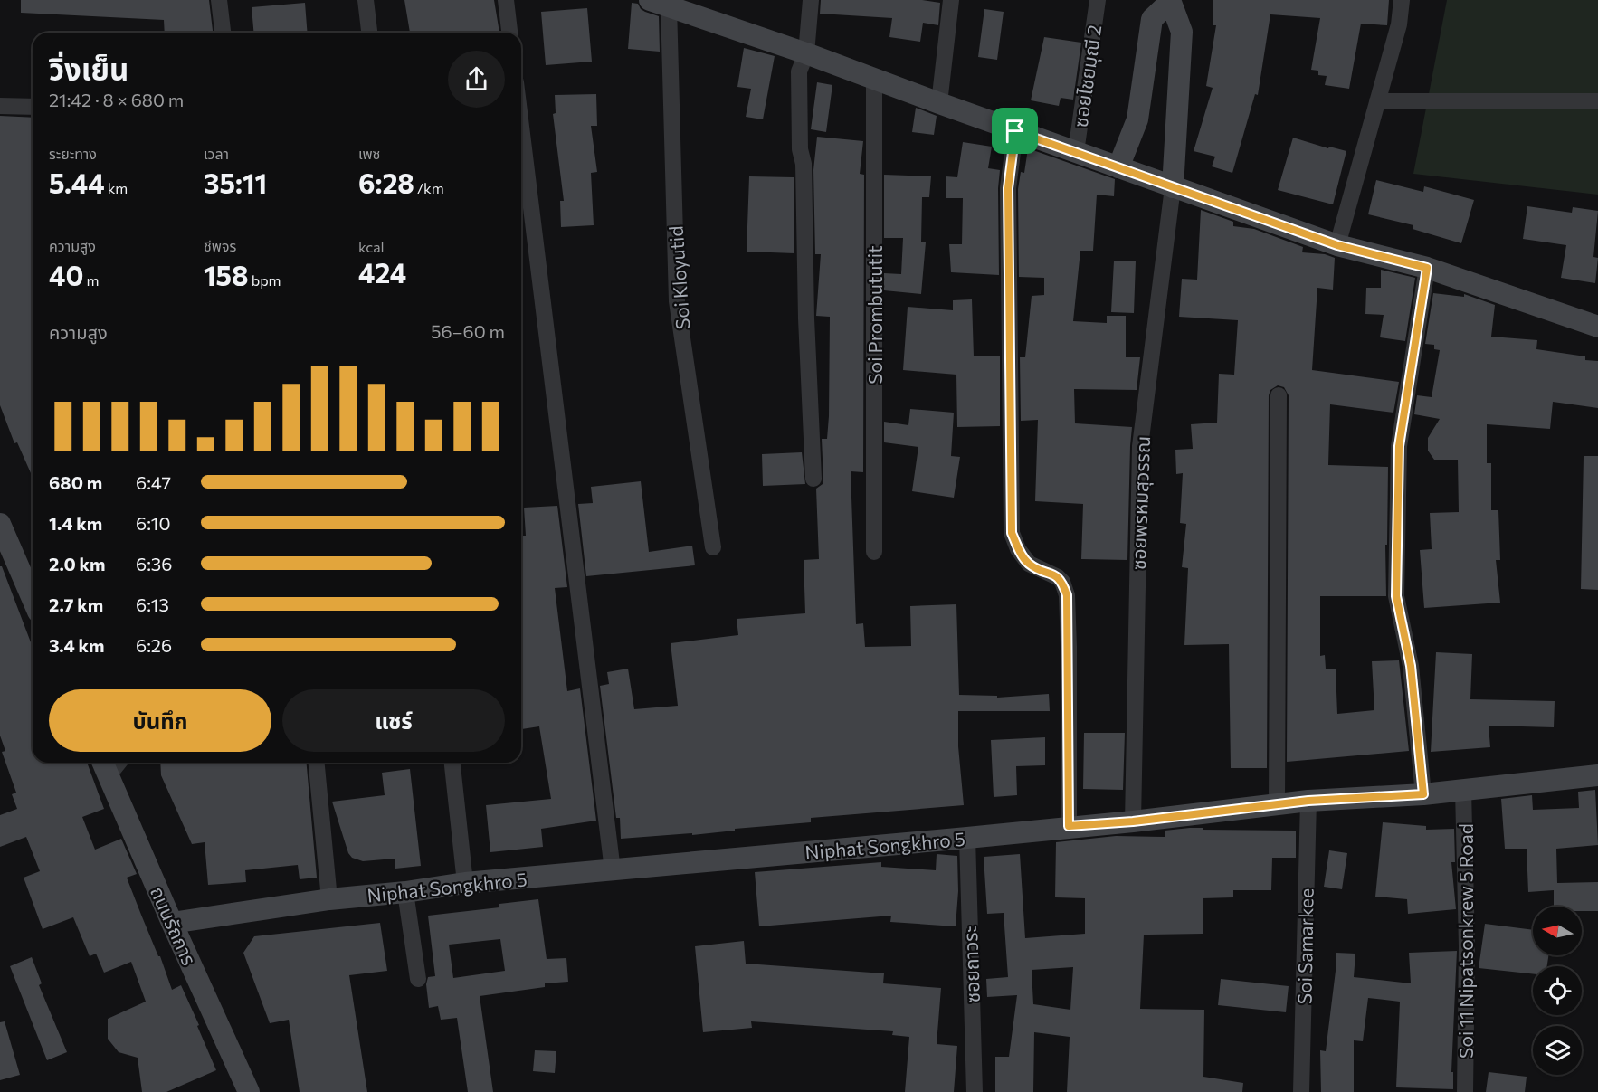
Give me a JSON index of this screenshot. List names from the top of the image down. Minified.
{"streets":{"street":["ซอยไชยมุณี 2","Soi Kloyutid","Soi Prombututit","ซอยพรหมสุวรรณ","Niphat Songkhro 5","ถนนรัถการ","Soi 11 Nipatsonkrew 5 Road","Soi Samarkee","ซอยถาวระ"]},"crossings":[["ซอยพรหมสุวรรณ","Niphat Songkhro 5"],["Niphat Songkhro 5","ถนนรัถการ"],["Niphat Songkhro 5","Soi 11 Nipatsonkrew 5 Road"],["Niphat Songkhro 5","Soi Samarkee"],["Niphat Songkhro 5","ซอยถาวระ"]],"north":"left","page":{"heading":["วิ่งเย็น","21:42 · 8 × 680 m"],"stats":[["ระยะทาง","5.44 km"],["เวลา","35:11"],["เพซ","6:28 /km"],["ความสูง","40 m"],["ชีพจร","158 bpm"],["kcal","424"]],"chart":["ความสูง","56–60 m"],"list":[{"name":"680 m","note":"6:47"},{"name":"1.4 km","note":"6:10"},{"name":"2.0 km","note":"6:36"},{"name":"2.7 km","note":"6:13"},{"name":"3.4 km","note":"6:26"}],"buttons":["บันทึก","แชร์"]}}
